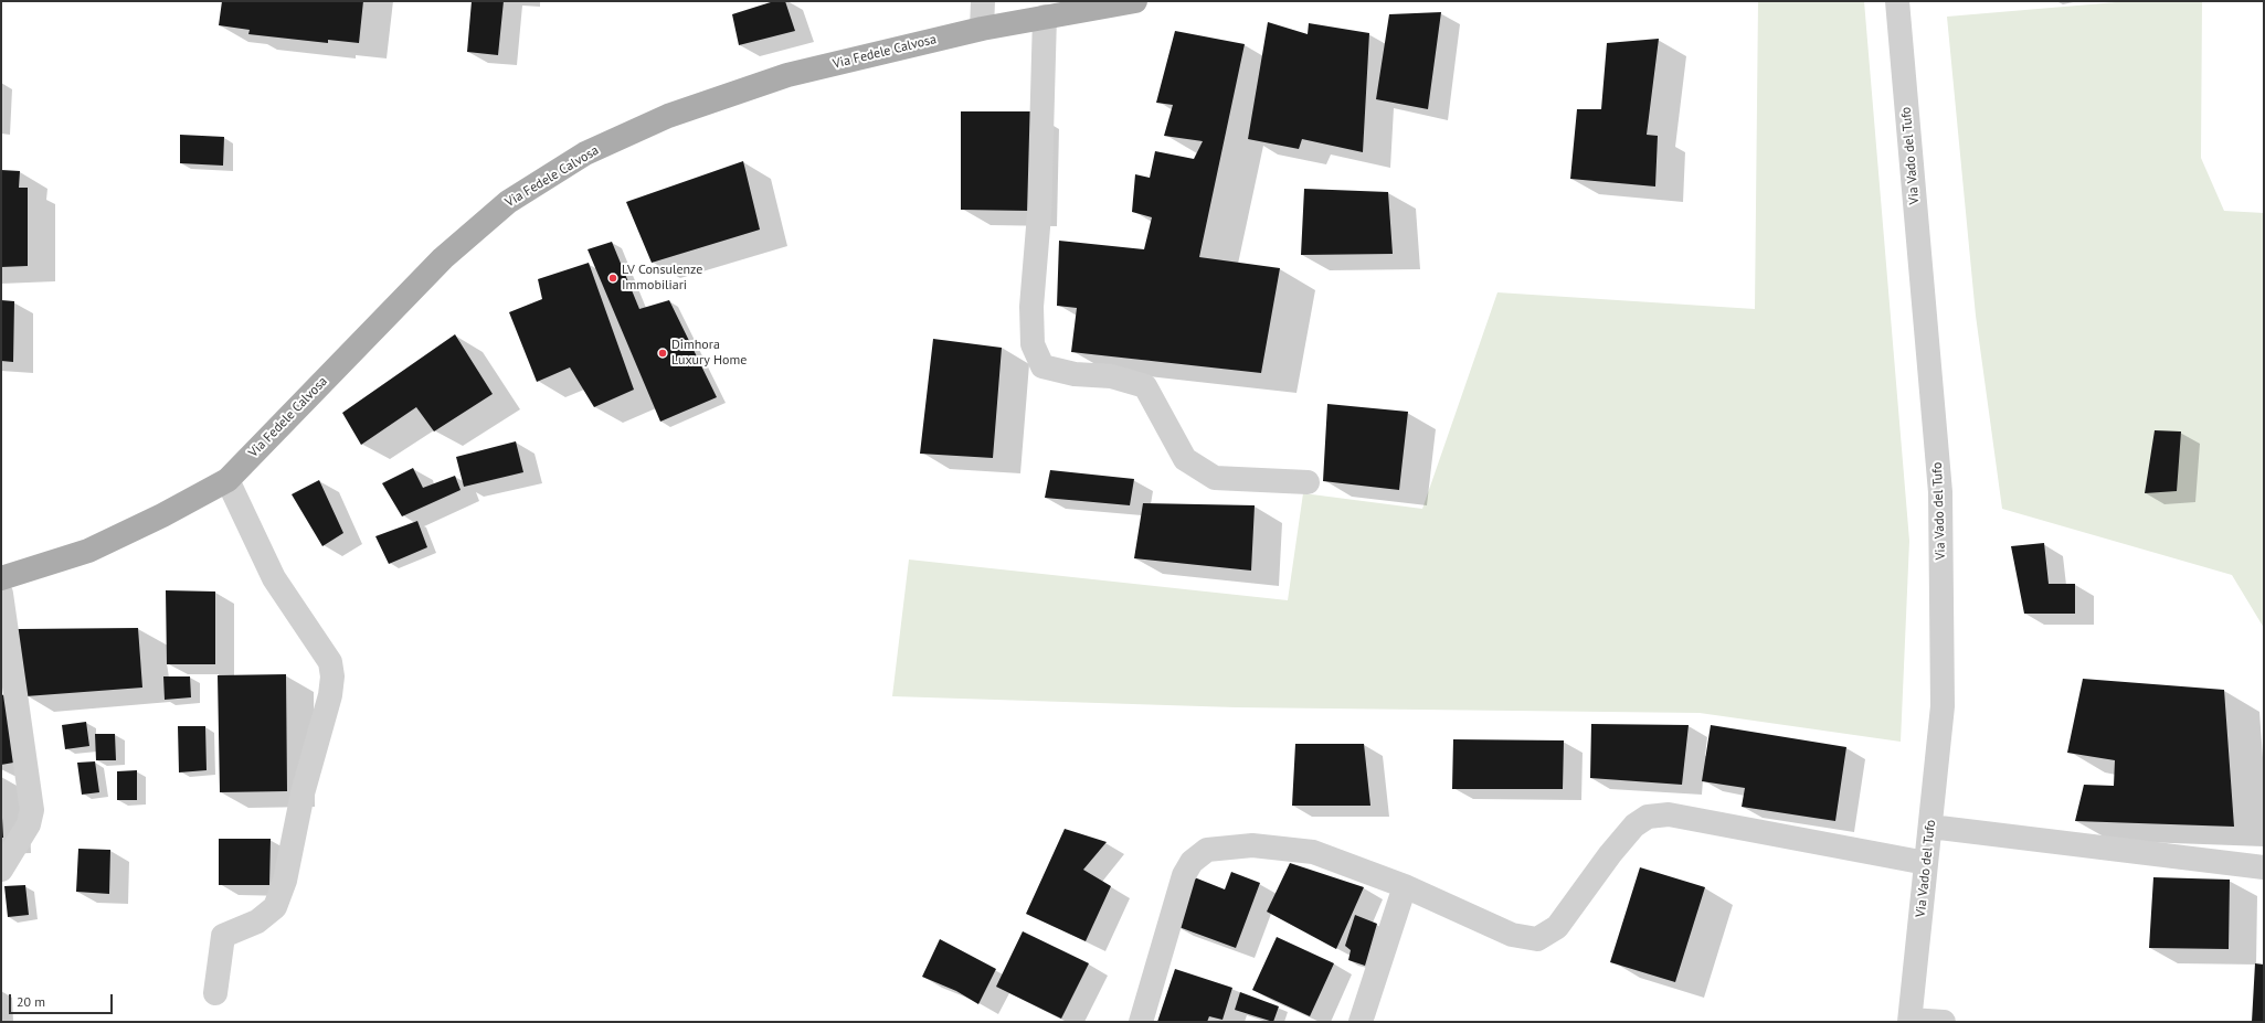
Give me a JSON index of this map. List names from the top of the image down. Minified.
{"streets":{"main road":["Via Fedele Calvosa"],"street":["Via Vado del Tufo"]},"places":["LV Consulenze Immobiliari","Dimhora Luxury Home"],"scale_bar":"20 m"}
